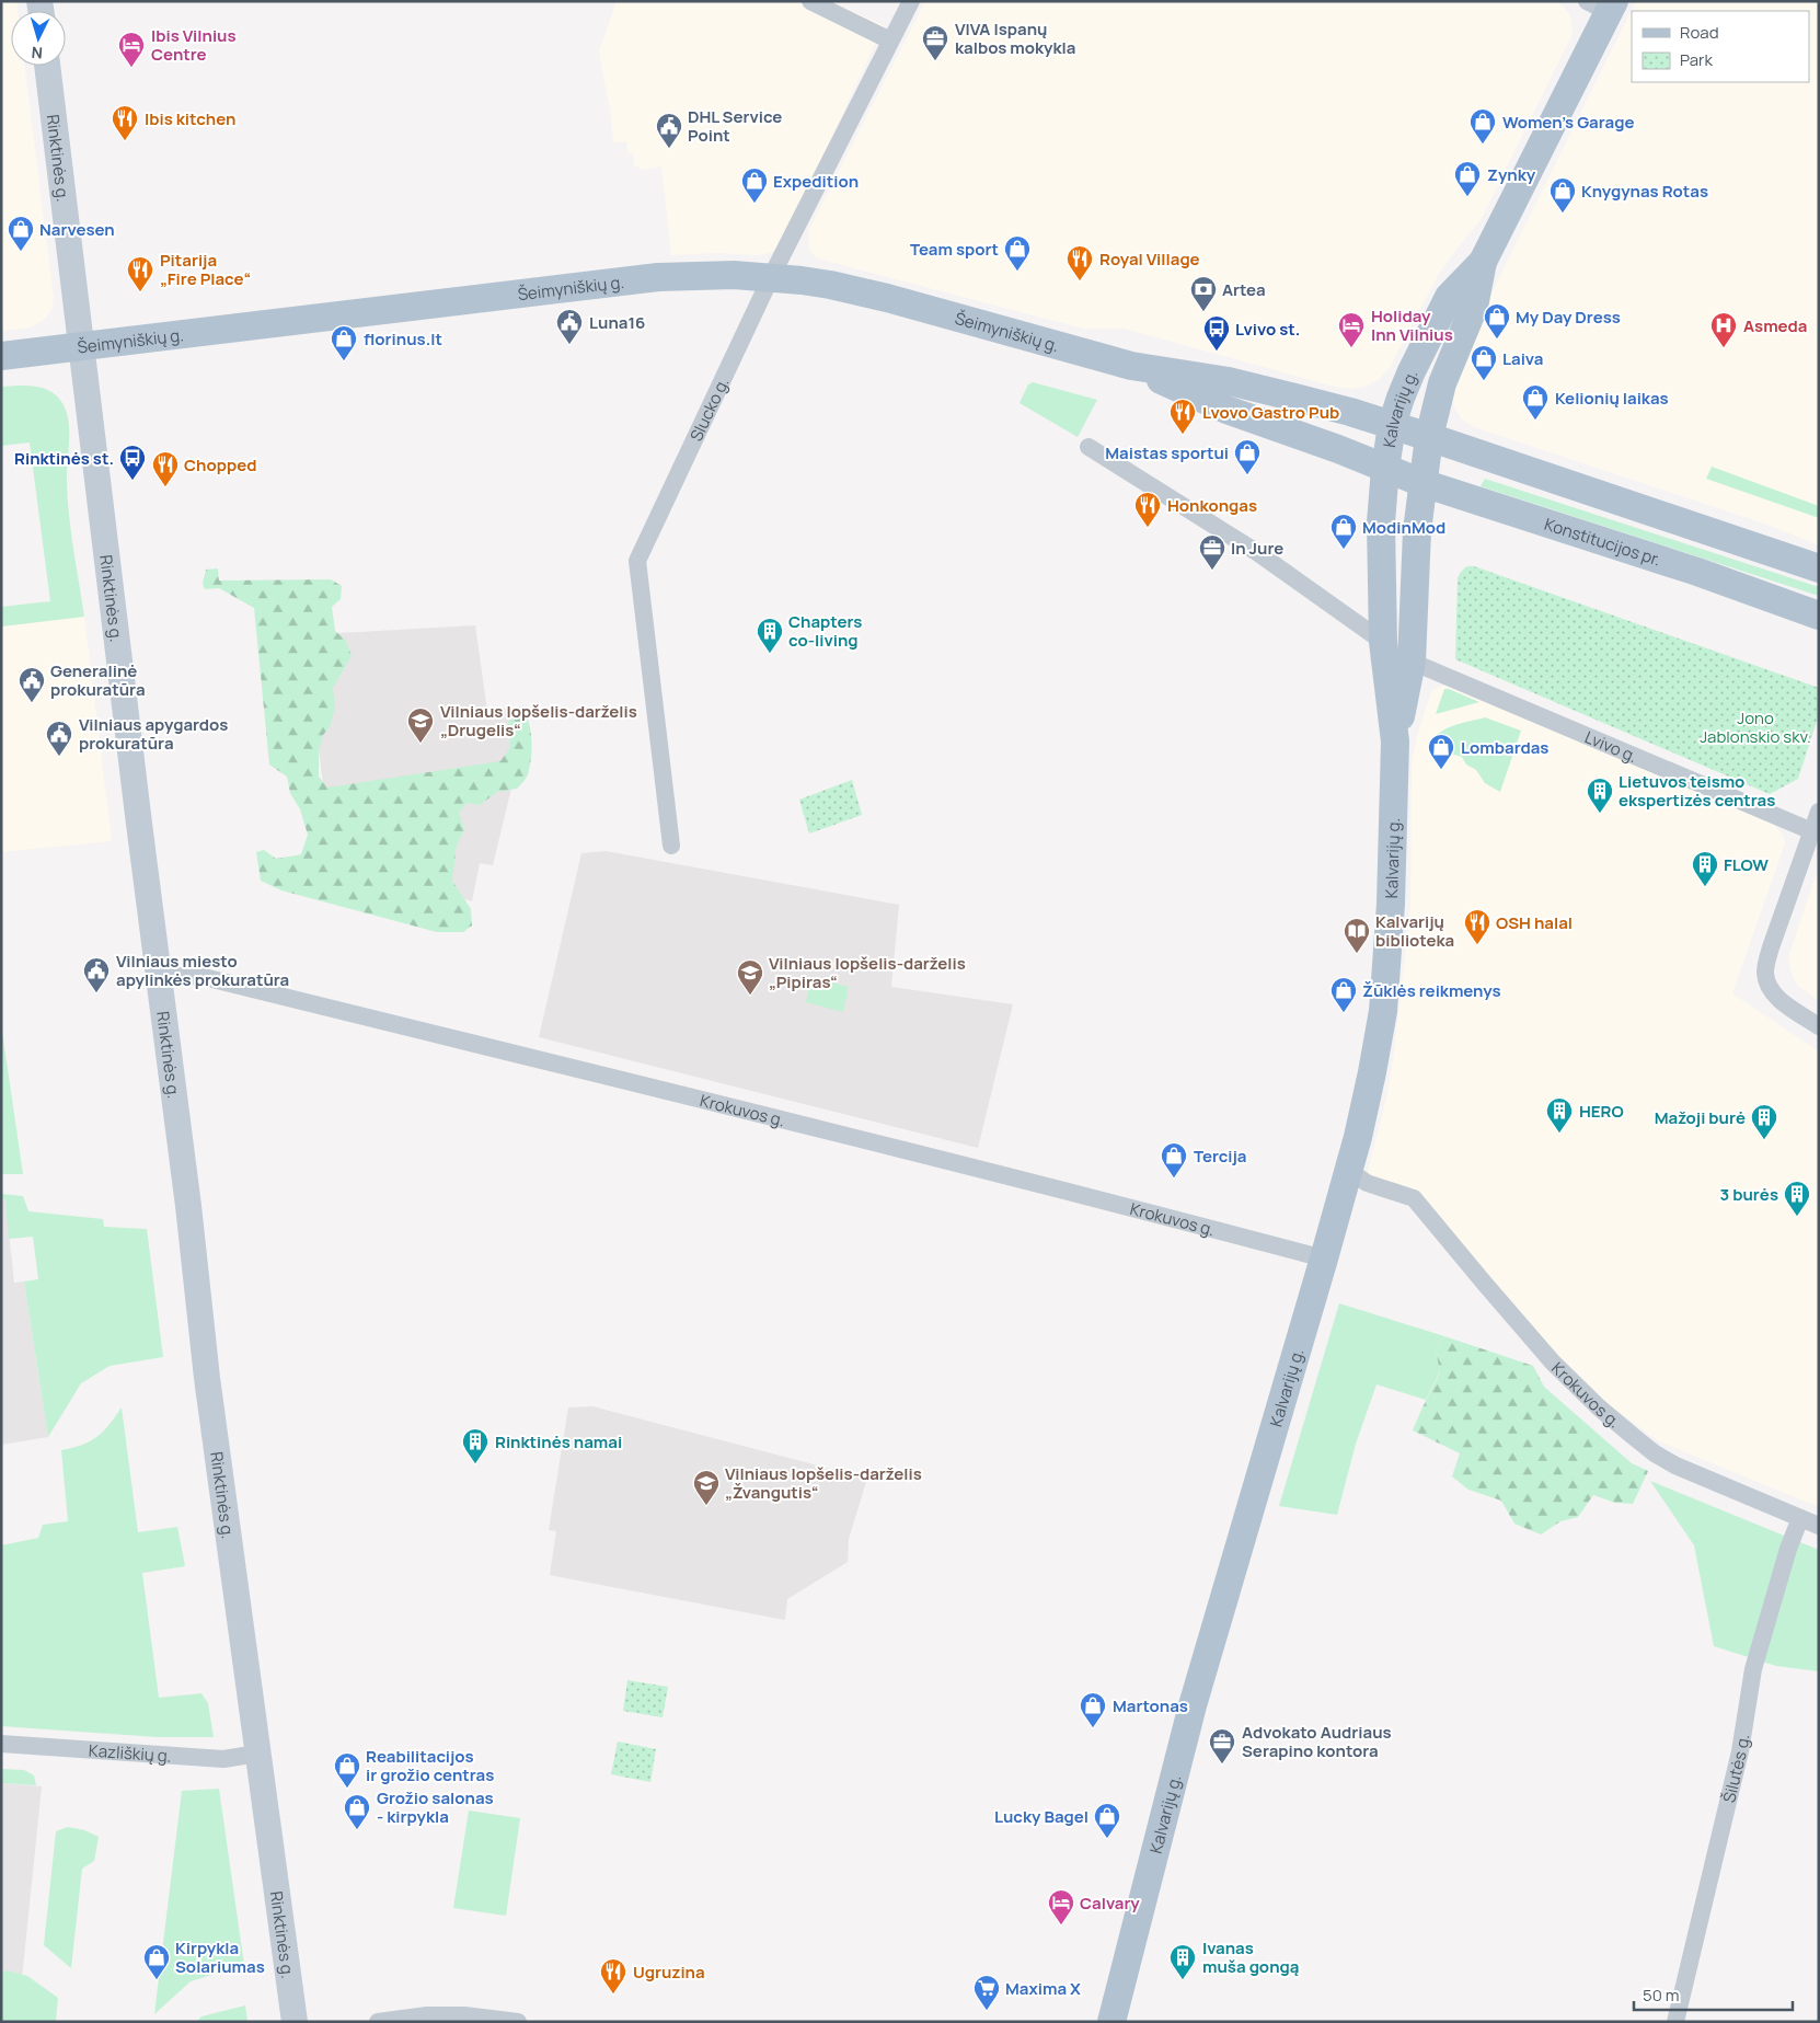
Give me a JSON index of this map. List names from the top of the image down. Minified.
{"streets":{"main road":["Rinktinės g.","Šeimyniškių g.","Kalvarijų g.","Konstitucijos pr."],"street":["Slucko g.","Lvivo g.","Krokuvos g.","Kazliškių g.","Šilutės g."]},"crossings":[["Rinktinės g.","Šeimyniškių g."],["Rinktinės g.","Krokuvos g."],["Rinktinės g.","Kazliškių g."],["Šeimyniškių g.","Slucko g."],["Šeimyniškių g.","Kalvarijų g."],["Šeimyniškių g.","Konstitucijos pr."],["Kalvarijų g.","Konstitucijos pr."],["Kalvarijų g.","Lvivo g."],["Kalvarijų g.","Krokuvos g."],["Krokuvos g.","Šilutės g."]],"parks":["Jono Jablonskio skv."],"places":{"office":["VIVA Ispanų kalbos mokykla","In Jure","Advokato Audriaus Serapino kontora"],"hotel":["Ibis Vilnius Centre","Holiday Inn Vilnius","Calvary"],"restaurant":["Ibis kitchen","Royal Village","Pitarija „Fire Place“","Lvovo Gastro Pub","Chopped","Honkongas","OSH halal","Ugruzina"],"shop":["Women's Garage","Zynky","Expedition","Knygynas Rotas","Narvesen","Team sport","My Day Dress","florinus.lt","Laiva","Kelionių laikas","Maistas sportui","ModinMod","Lombardas","Žūklės reikmenys","Tercija","Martonas","Reabilitacijos ir grožio centras","Grožio salonas - kirpykla","Lucky Bagel","Kirpykla Solariumas"],"public building":["DHL Service Point","Luna16","Generalinė prokuratūra","Vilniaus apygardos prokuratūra","Vilniaus miesto apylinkės prokuratūra"],"bank":["Artea"],"hospital":["Asmeda"],"bus stop":["Lvivo st.","Rinktinės st."],"building":["Chapters co-living","Lietuvos teismo ekspertizės centras","FLOW","HERO","Mažoji burė","3 burės","Rinktinės namai","Ivanas muša gongą"],"school or university":["Vilniaus lopšelis-darželis „Drugelis“","Vilniaus lopšelis-darželis „Pipiras“","Vilniaus lopšelis-darželis „Žvangutis“"],"library":["Kalvarijų biblioteka"],"supermarket":["Maxima X"]},"legend":["Road","Park"],"scale_bar":"50 m","north":"bottom"}
